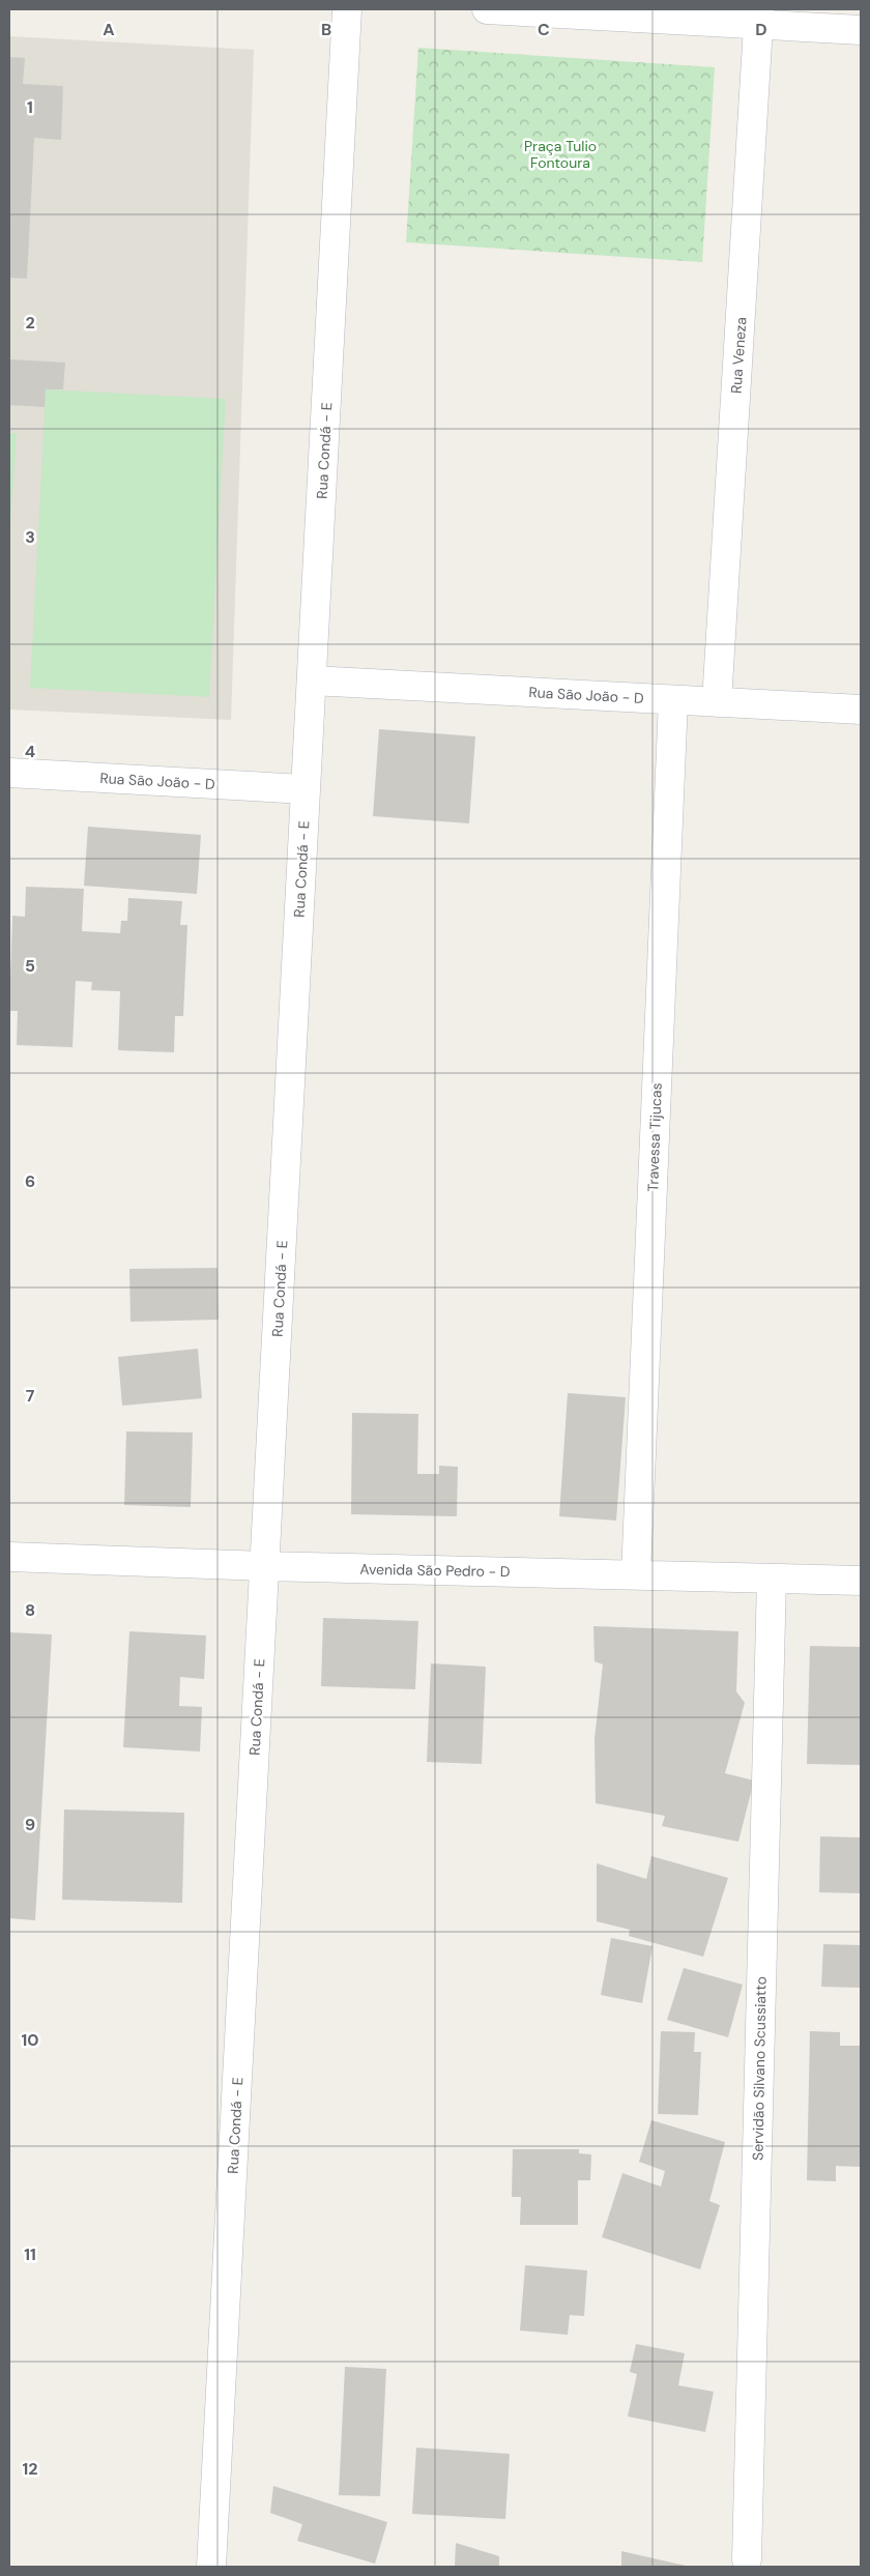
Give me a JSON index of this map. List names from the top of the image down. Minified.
{"streets":{"street":["Rua Veneza","Rua Condá - E","Rua São João - D","Travessa Tijucas","Avenida São Pedro - D","Servidão Silvano Scussiatto"]},"crossings":[["Rua Veneza","Rua São João - D"],["Rua Condá - E","Rua São João - D"],["Rua Condá - E","Avenida São Pedro - D"],["Rua São João - D","Travessa Tijucas"],["Travessa Tijucas","Avenida São Pedro - D"],["Avenida São Pedro - D","Servidão Silvano Scussiatto"]],"parks":["Praça Tulio Fontoura"],"grid":{"columns":["A","B","C","D"],"rows":["1","2","3","4","5","6","7","8","9","10","11","12"]}}
